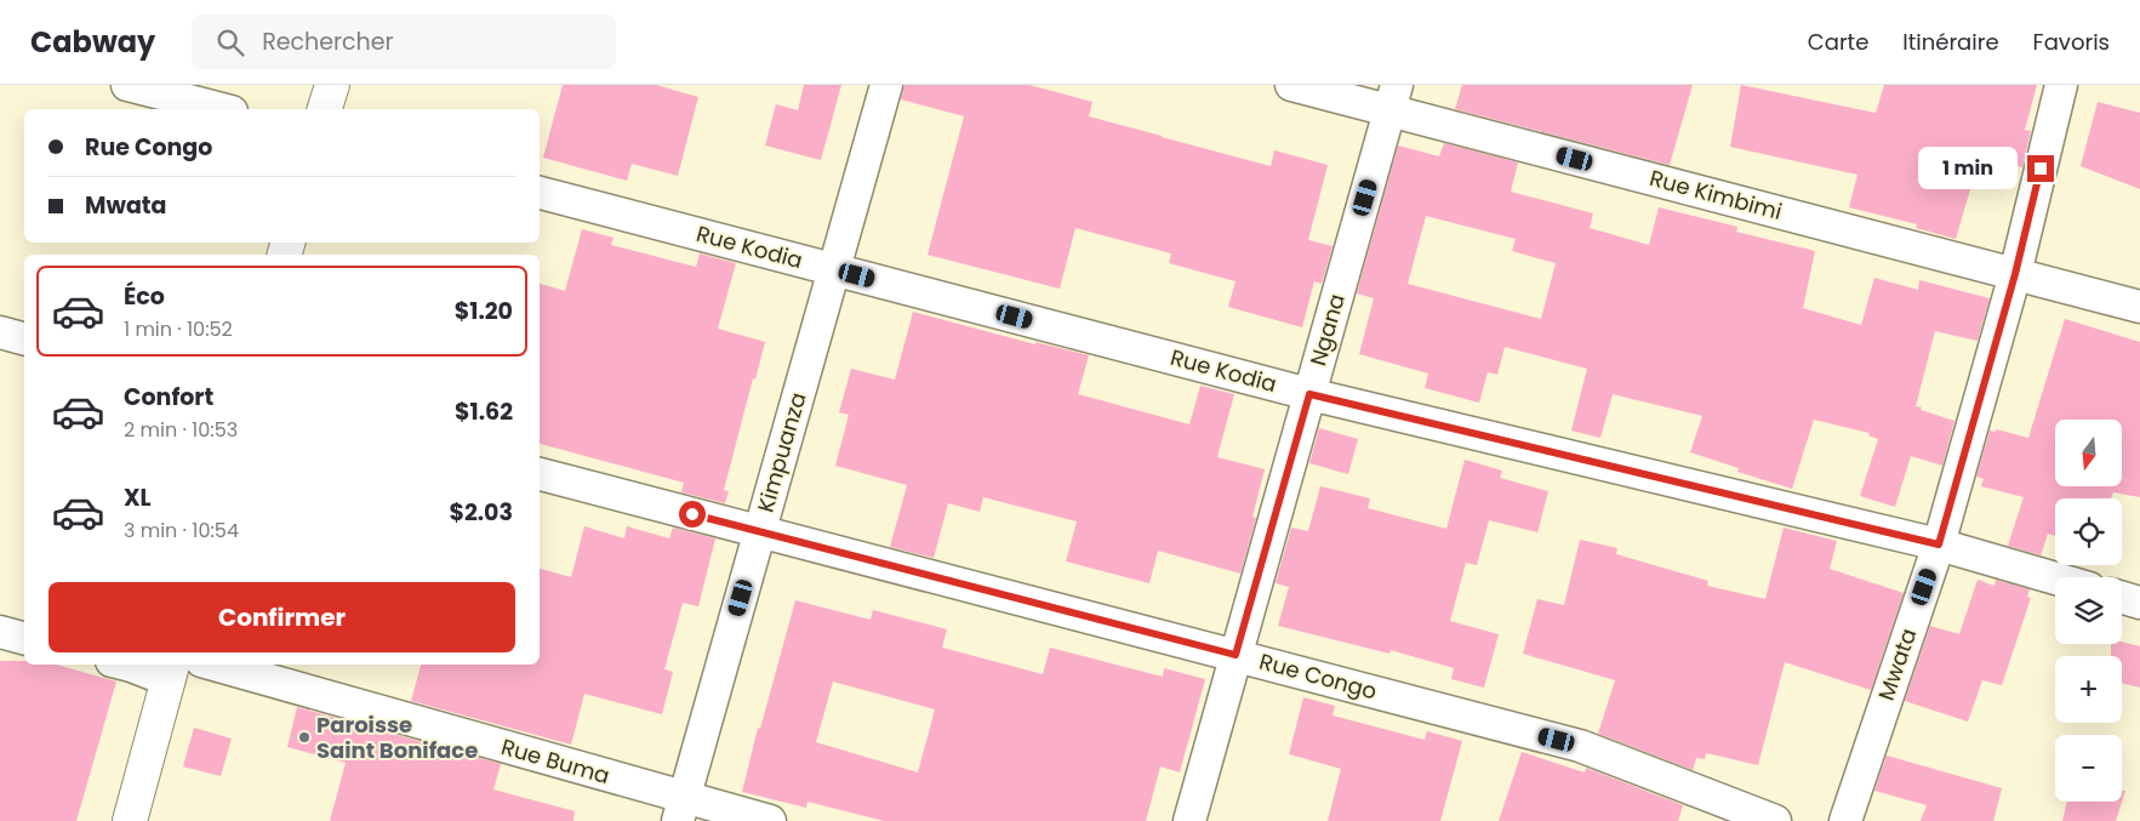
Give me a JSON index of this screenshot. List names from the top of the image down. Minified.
{"streets":{"street":["Rue Kimbimi","Rue Kodia","Ngana","Kimpuanza","Mwata","Rue Congo","Rue Buma"]},"crossings":[["Rue Kimbimi","Ngana"],["Rue Kimbimi","Mwata"],["Rue Kodia","Ngana"],["Rue Kodia","Kimpuanza"],["Rue Kodia","Mwata"],["Ngana","Rue Congo"],["Kimpuanza","Rue Congo"],["Kimpuanza","Rue Buma"]],"places":["Paroisse Saint Boniface"],"north":"bottom","page":{"header":"Cabway","search":"Rechercher","nav":["Carte","Itinéraire","Favoris"],"banner":["Rue Congo","Mwata"],"bubble":"1 min","list":[{"name":"Éco","note":"1 min · 10:52","value":"$1.20"},{"name":"Confort","note":"2 min · 10:53","value":"$1.62"},{"name":"XL","note":"3 min · 10:54","value":"$2.03"}],"map_buttons":["+","−"],"buttons":"Confirmer"}}
